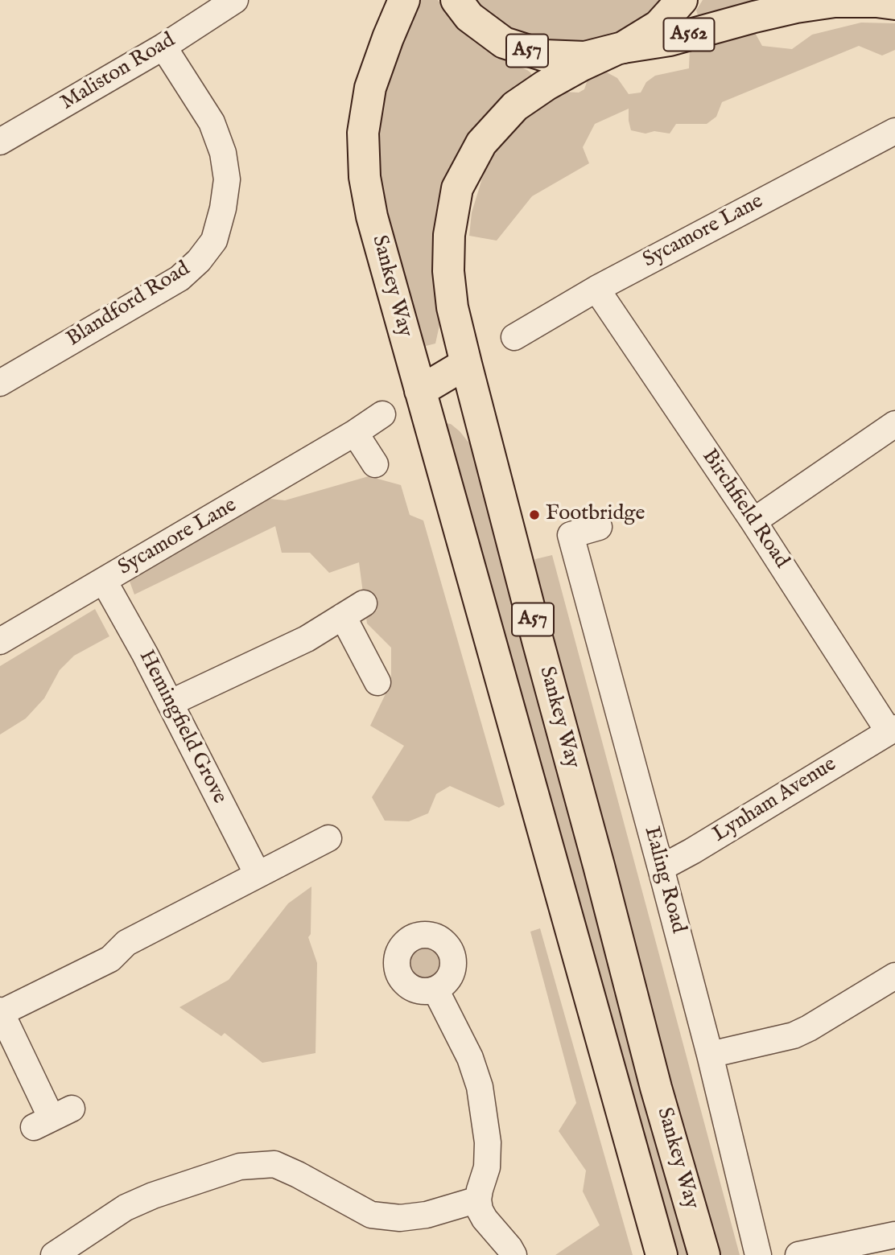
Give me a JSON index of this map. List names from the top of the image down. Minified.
{"streets":{"main road":["A562","A57","Sankey Way"],"street":["Maliston Road","Sycamore Lane","Blandford Road","Birchfield Road","Hemingfield Grove","Lynham Avenue","Ealing Road"]},"crossings":[["A562","A57"],["A562","Sankey Way"],["A57","Sankey Way"],["Maliston Road","Blandford Road"],["Sycamore Lane","Birchfield Road"],["Sycamore Lane","Hemingfield Grove"],["Birchfield Road","Lynham Avenue"],["Lynham Avenue","Ealing Road"]],"places":["Footbridge"]}
